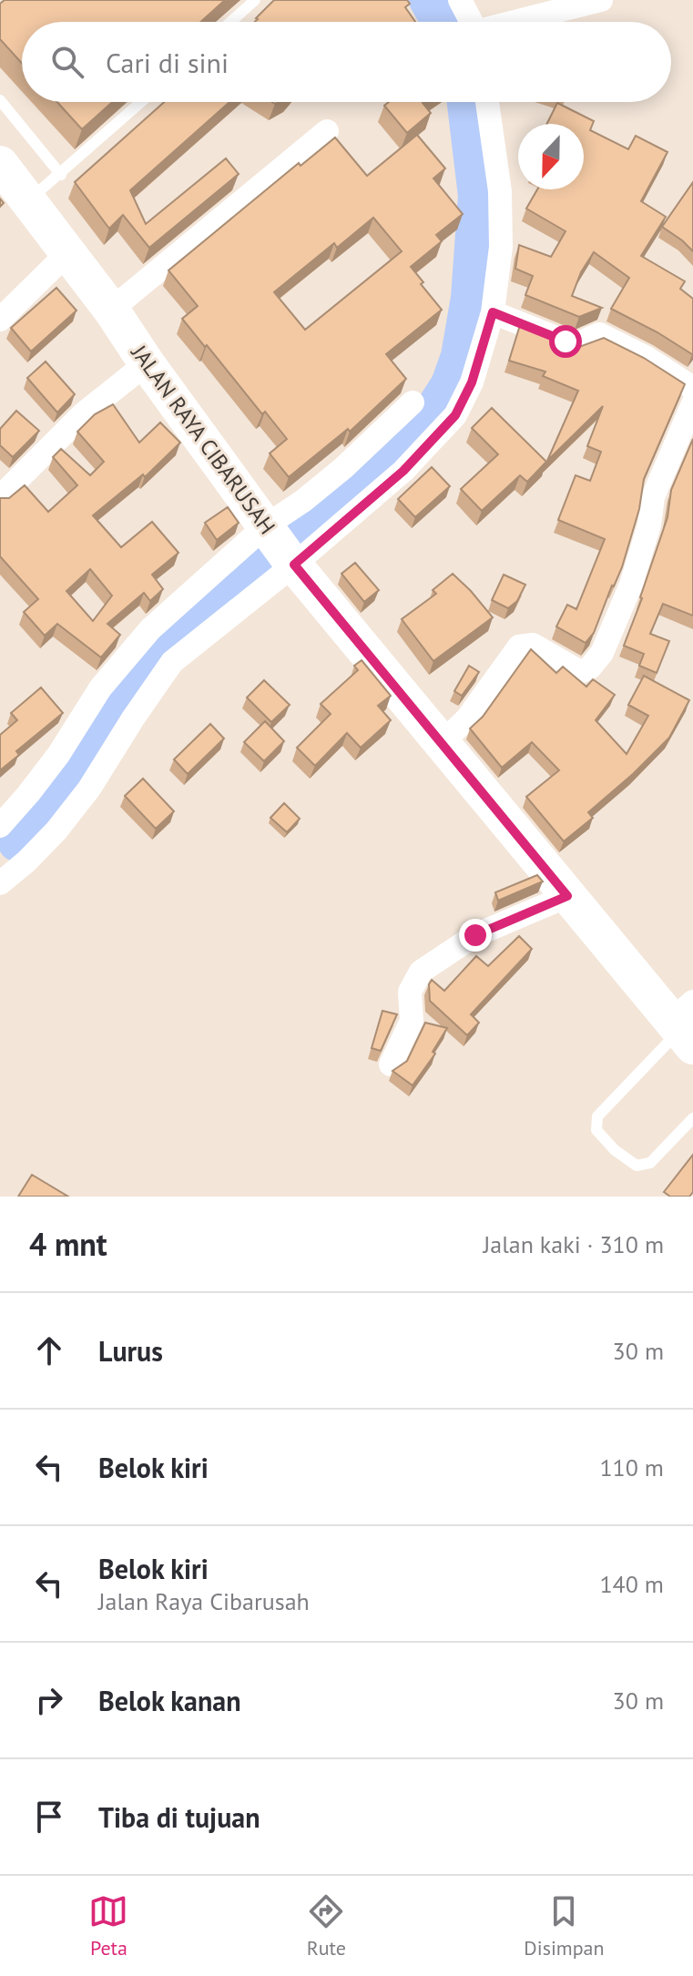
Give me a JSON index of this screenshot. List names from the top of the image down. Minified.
{"streets":{"main road":["JALAN RAYA CIBARUSAH"]},"north":"bottom","page":{"search":"Cari di sini","heading":["4 mnt","Jalan kaki · 310 m"],"list":[["Lurus","30 m"],["Belok kiri","110 m"],["Belok kiri","Jalan Raya Cibarusah","140 m"],["Belok kanan","30 m"],"Tiba di tujuan"],"nav":["Peta","Rute","Disimpan"]}}
